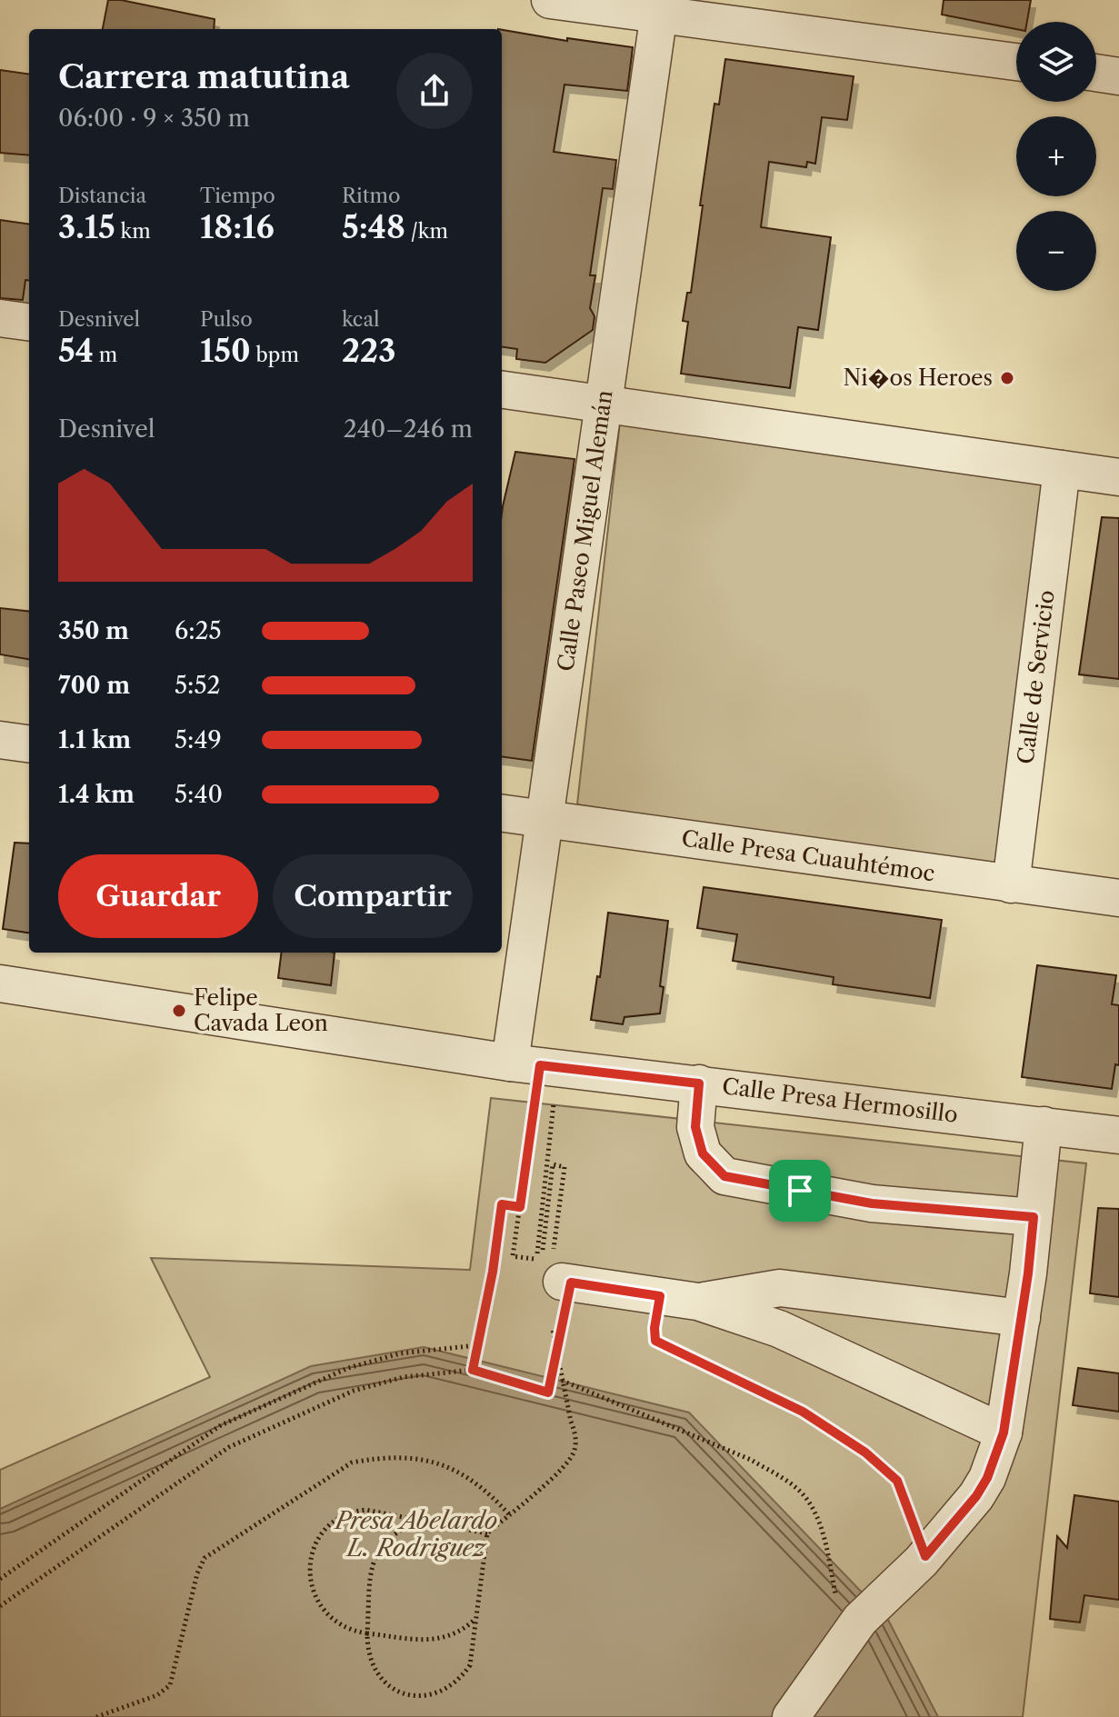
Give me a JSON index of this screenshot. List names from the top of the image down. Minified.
{"streets":{"street":["Calle Paseo Miguel Alemán","Calle de Servicio","Calle Presa Cuauhtémoc","Calle Presa Hermosillo"]},"crossings":[["Calle Paseo Miguel Alemán","Calle Presa Cuauhtémoc"],["Calle Paseo Miguel Alemán","Calle Presa Hermosillo"],["Calle de Servicio","Calle Presa Cuauhtémoc"]],"water":["Presa Abelardo L. Rodriguez"],"places":["Ni�os Heroes","Felipe Cavada Leon"],"page":{"map_buttons":["+","−"],"heading":["Carrera matutina","06:00 · 9 × 350 m"],"stats":[["Distancia","3.15 km"],["Tiempo","18:16"],["Ritmo","5:48 /km"],["Desnivel","54 m"],["Pulso","150 bpm"],["kcal","223"]],"chart":["Desnivel","240–246 m"],"list":[{"name":"350 m","note":"6:25"},{"name":"700 m","note":"5:52"},{"name":"1.1 km","note":"5:49"},{"name":"1.4 km","note":"5:40"}],"buttons":["Guardar","Compartir"]}}
